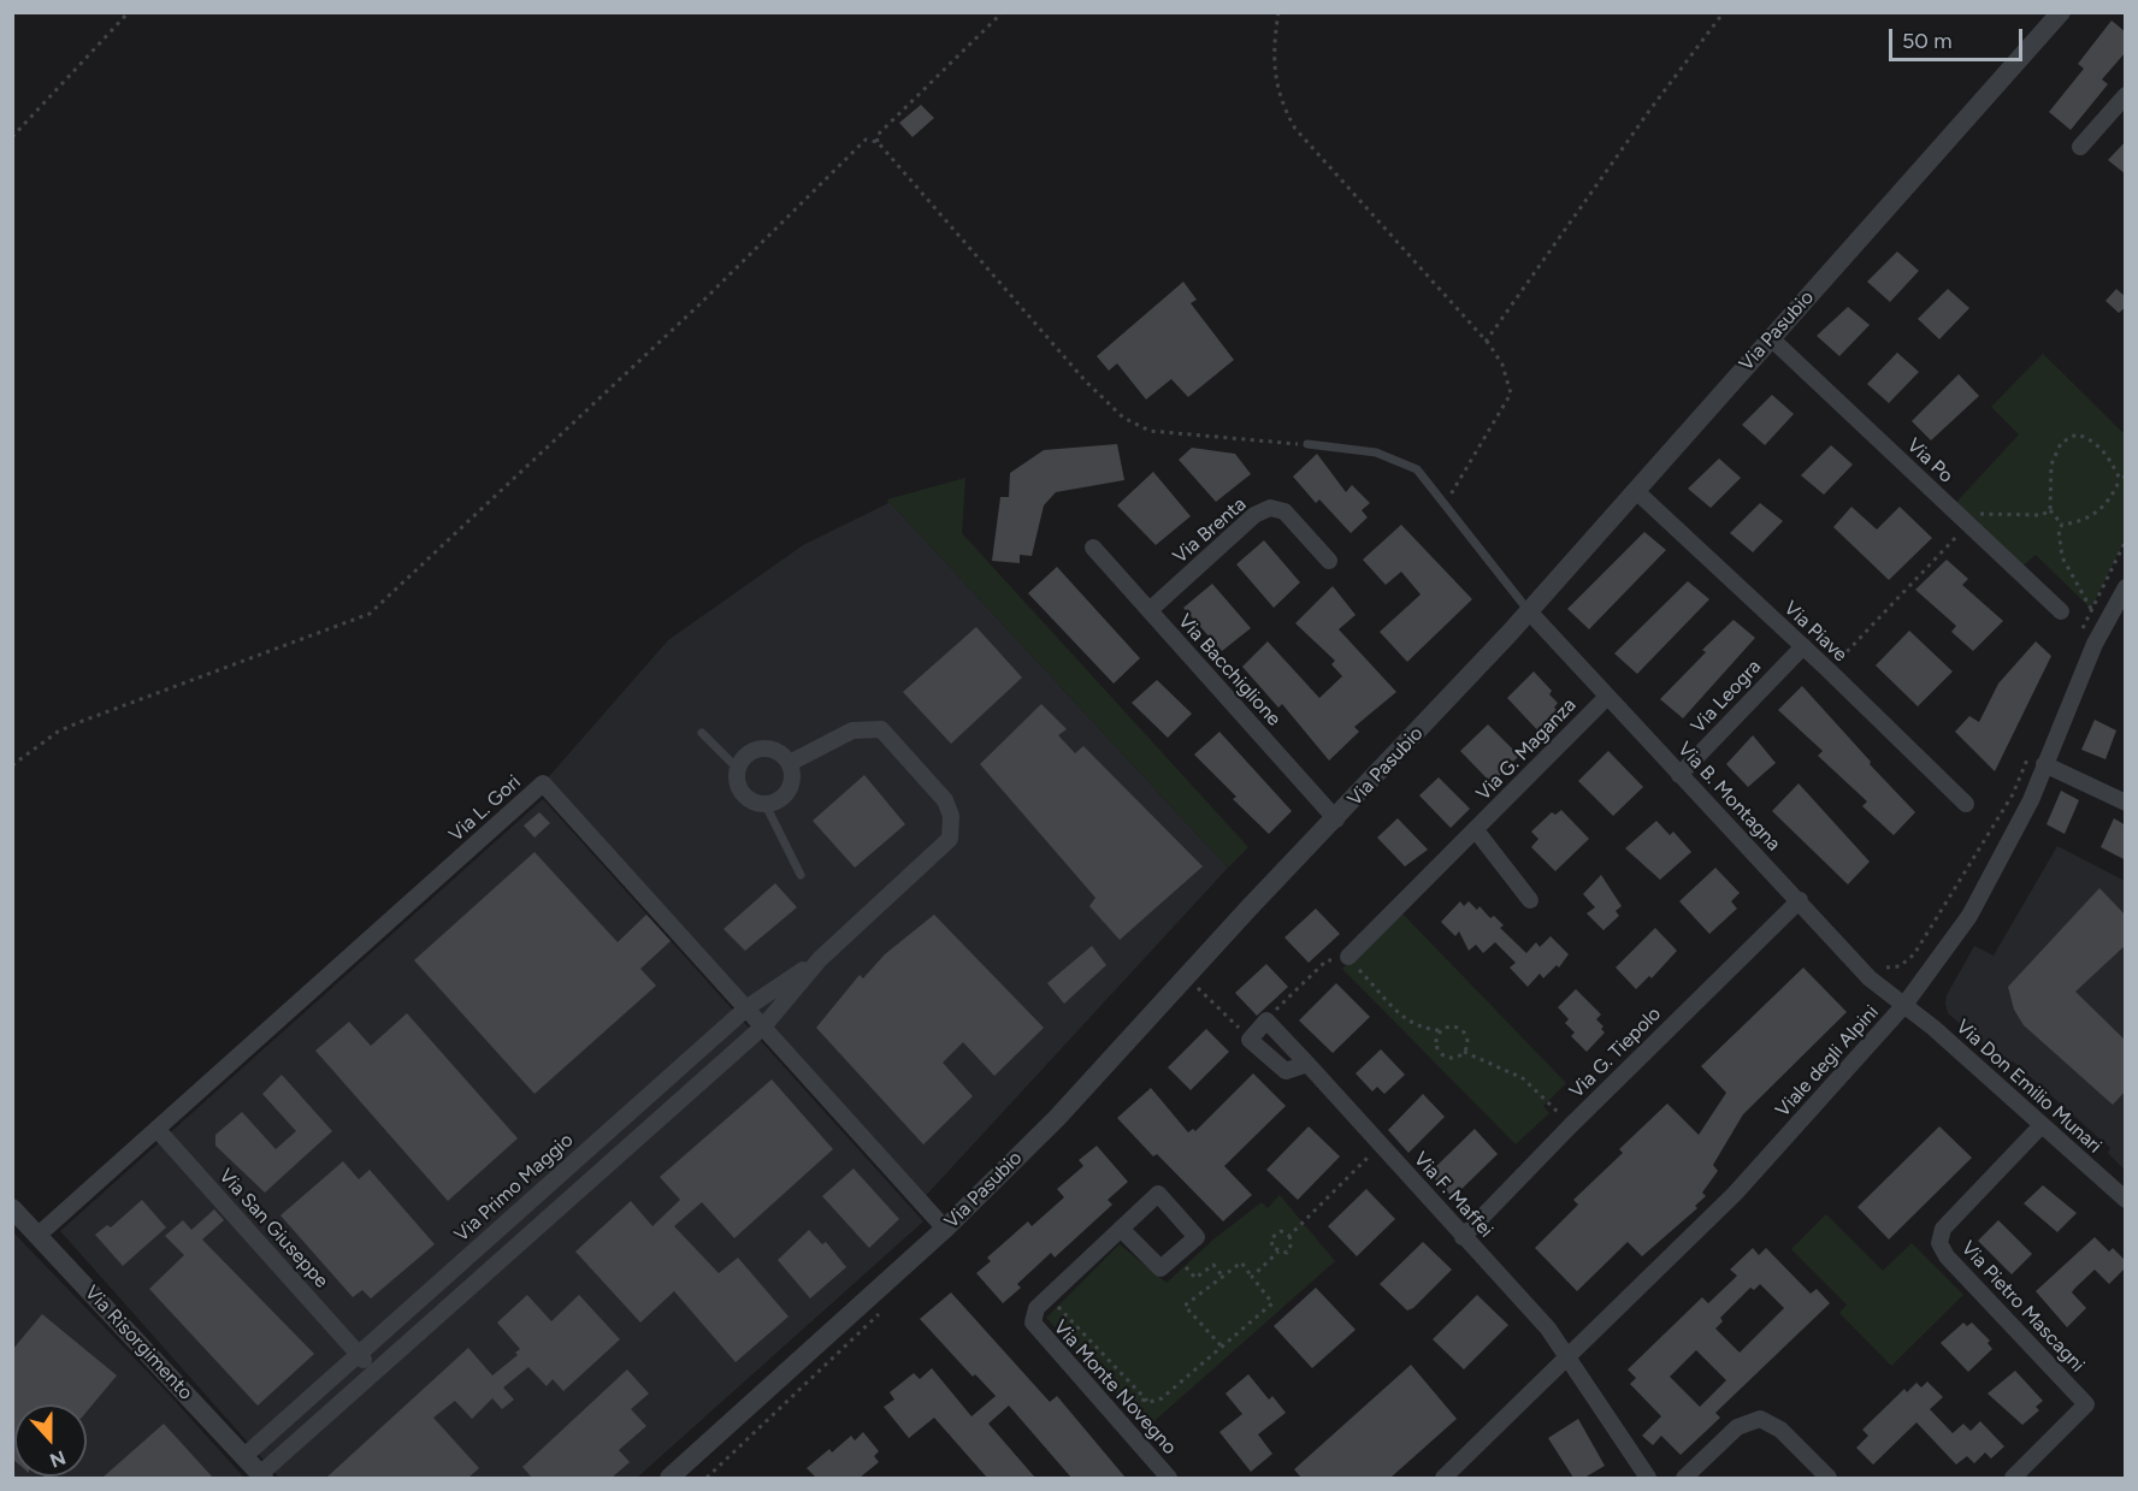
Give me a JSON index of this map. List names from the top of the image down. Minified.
{"streets":{"street":["Via Pasubio","Via Po","Via Brenta","Via Piave","Via Bacchiglione","Via Leogra","Via G. Maganza","Via B. Montagna","Via L. Gori","Via G. Tiepolo","Viale degli Alpini","Via Don Emilio Munari","Via Primo Maggio","Via F. Maffei","Via San Giuseppe","Via Pietro Mascagni","Via Risorgimento","Via Monte Novegno"]},"crossings":[["Via Pasubio","Via Po"],["Via Pasubio","Via Piave"],["Via Pasubio","Via Bacchiglione"],["Via Pasubio","Via B. Montagna"],["Via Pasubio","Via L. Gori"],["Via Brenta","Via Bacchiglione"],["Via Piave","Via Leogra"],["Via Leogra","Via B. Montagna"],["Via G. Maganza","Via B. Montagna"],["Via B. Montagna","Via G. Tiepolo"],["Via B. Montagna","Viale degli Alpini"],["Via B. Montagna","Via Don Emilio Munari"],["Via L. Gori","Via Primo Maggio"],["Via L. Gori","Via San Giuseppe"],["Via L. Gori","Via Risorgimento"],["Via G. Tiepolo","Via F. Maffei"],["Viale degli Alpini","Via Don Emilio Munari"],["Viale degli Alpini","Via F. Maffei"],["Via Don Emilio Munari","Via Pietro Mascagni"],["Via Primo Maggio","Via San Giuseppe"],["Via Primo Maggio","Via Risorgimento"]],"scale_bar":"50 m","north":"bottom"}
